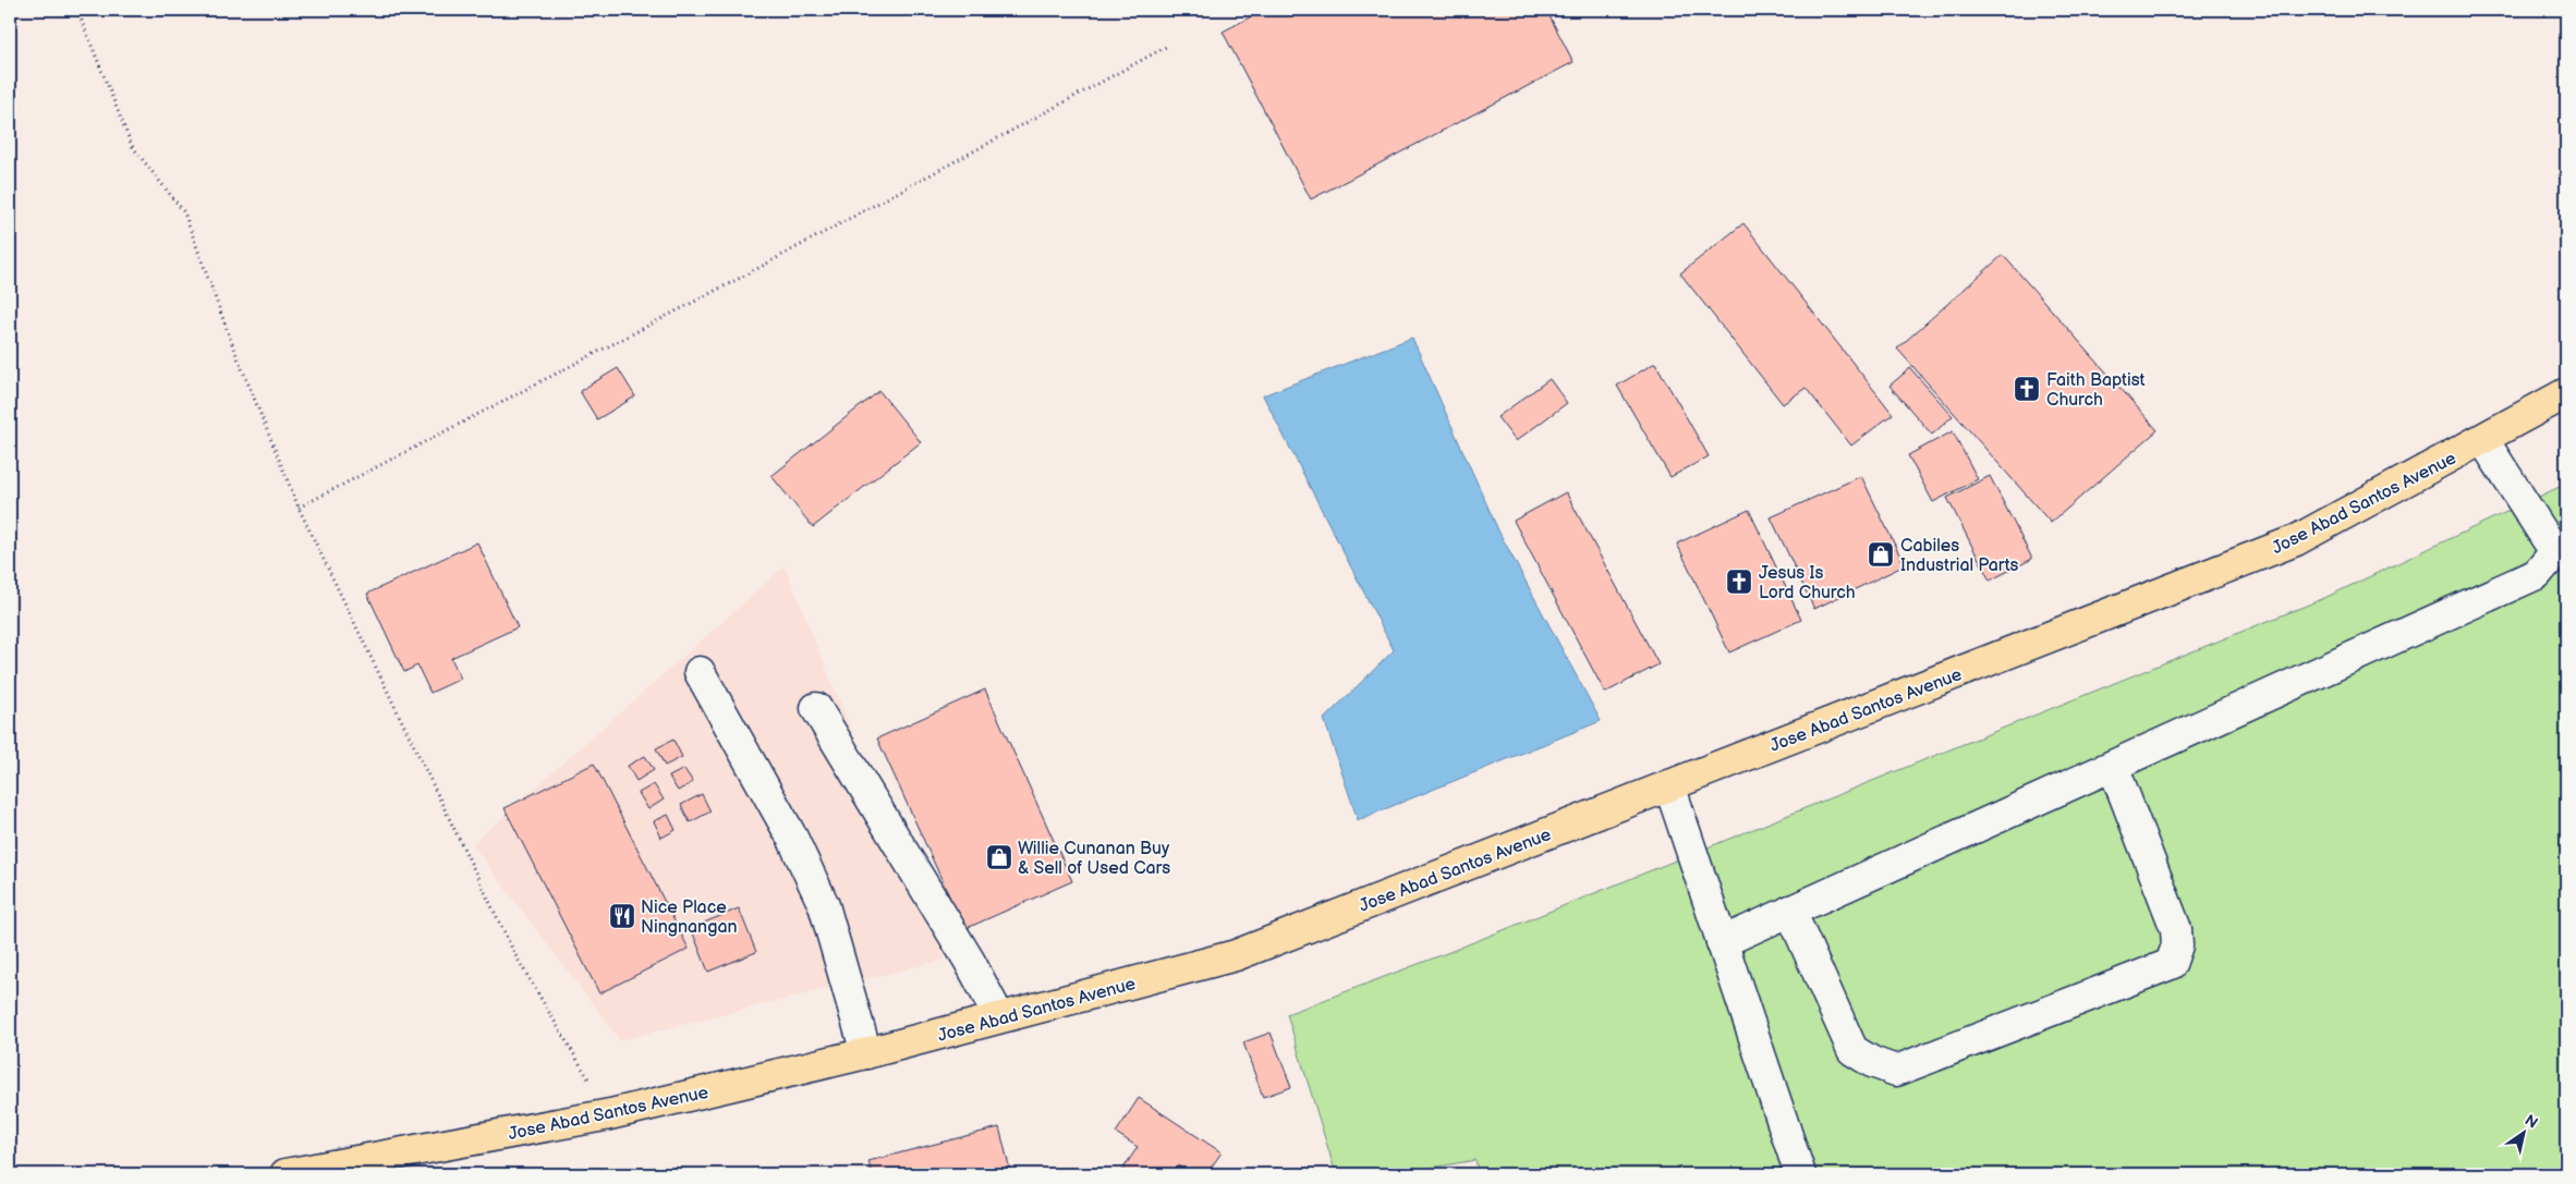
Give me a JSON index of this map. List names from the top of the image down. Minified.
{"streets":{"highway":["Jose Abad Santos Avenue"]},"places":{"church":["Faith Baptist Church","Jesus Is Lord Church"],"shop":["Cabiles Industrial Parts","Willie Cunanan Buy & Sell of Used Cars"],"restaurant":["Nice Place Ningnangan"]},"north":"top right"}
